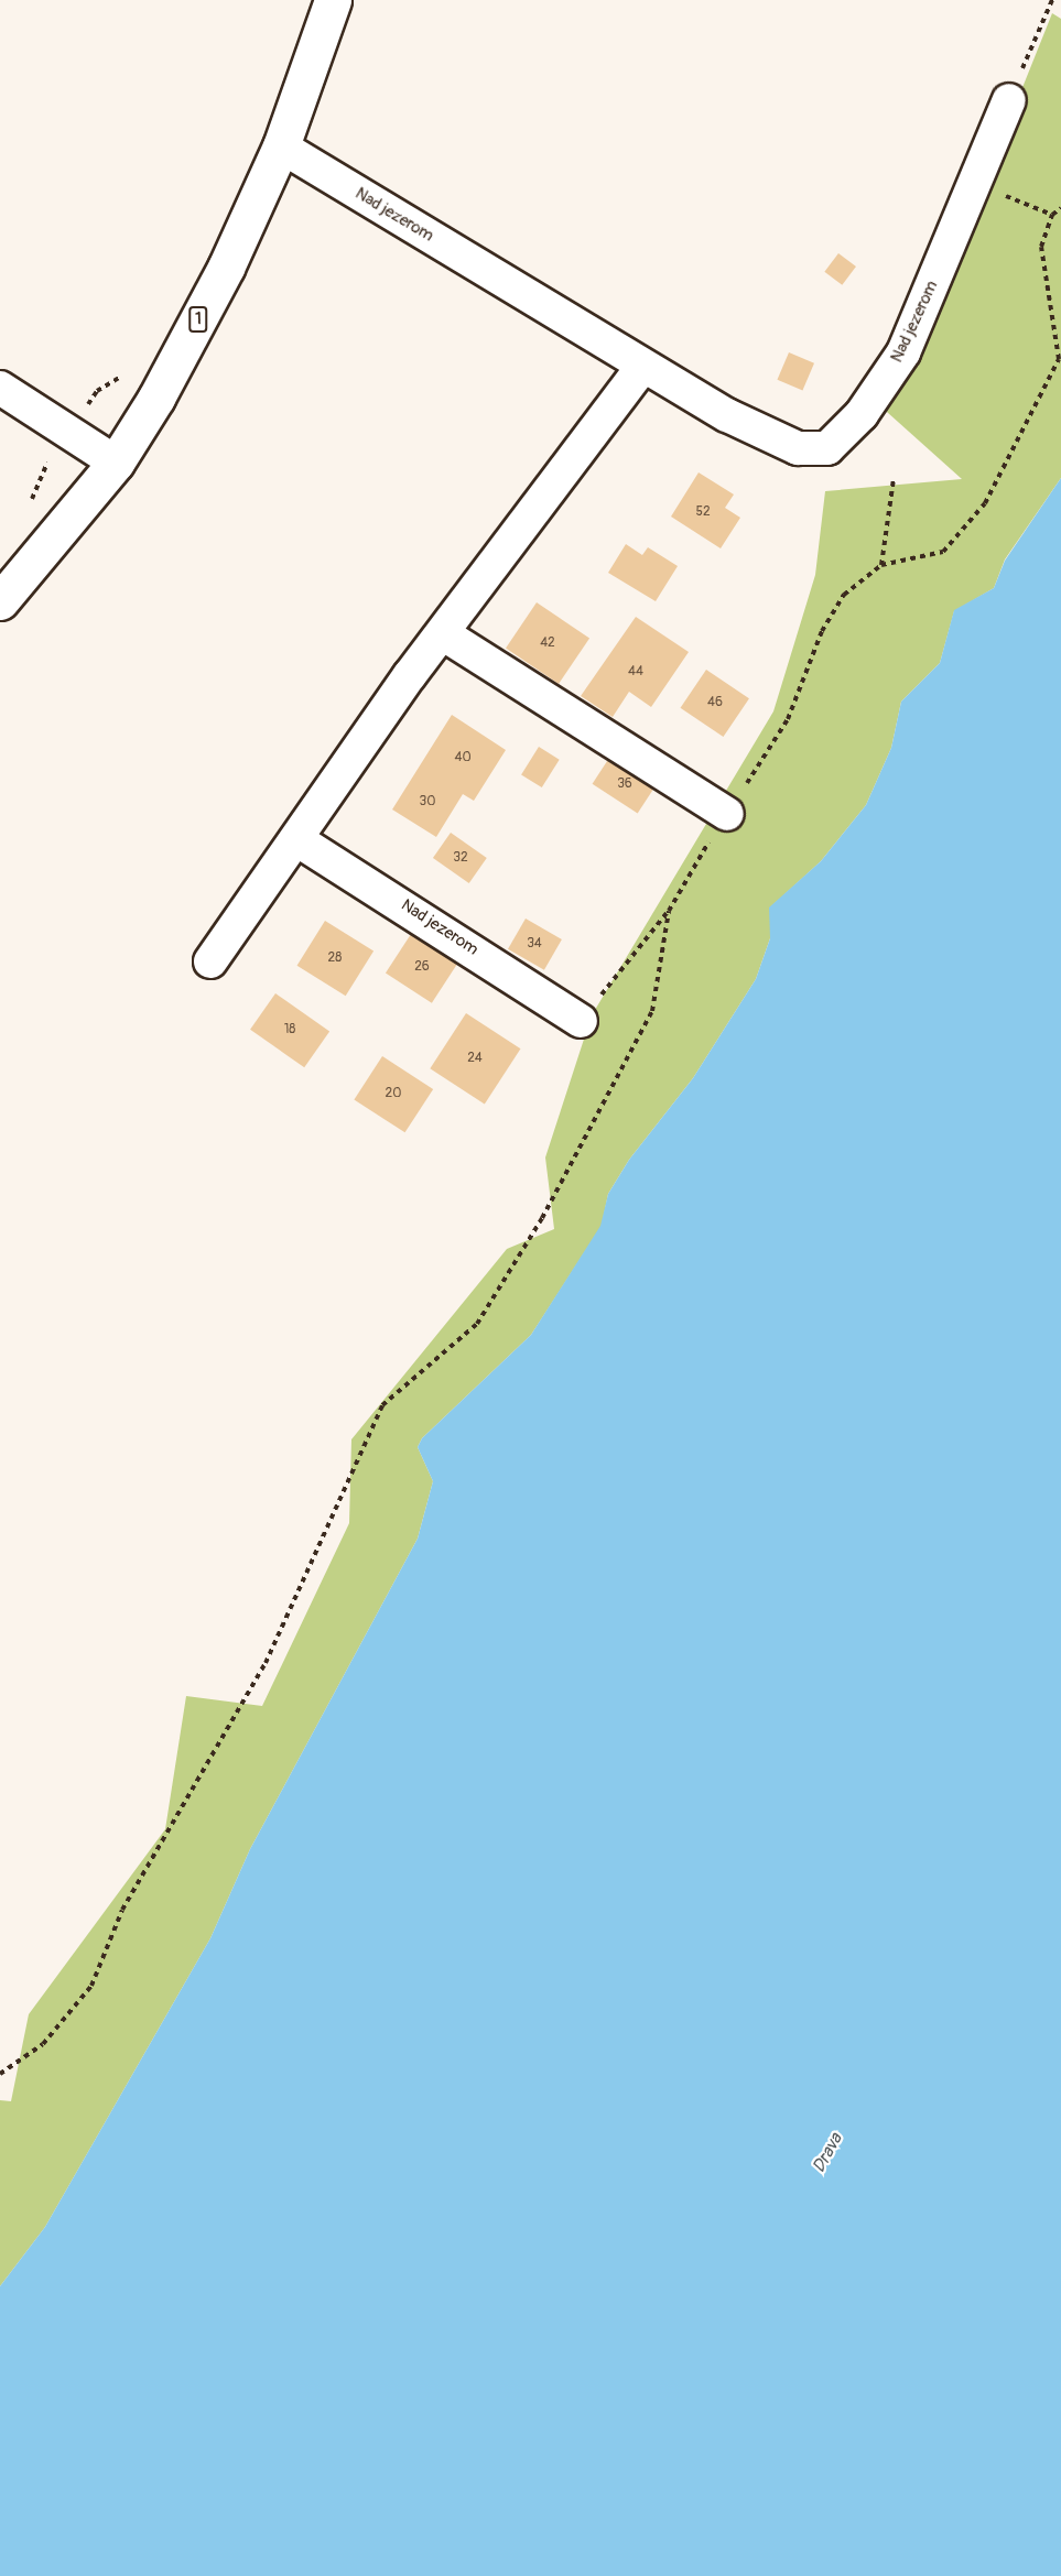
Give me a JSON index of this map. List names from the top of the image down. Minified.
{"streets":{"main road":["1"],"street":["Nad jezerom"]},"crossings":[["Nad jezerom","1"]],"water":["Drava"],"house_numbers":["52","42","44","46","40","36","30","32","34","28","26","18","24","20"]}
